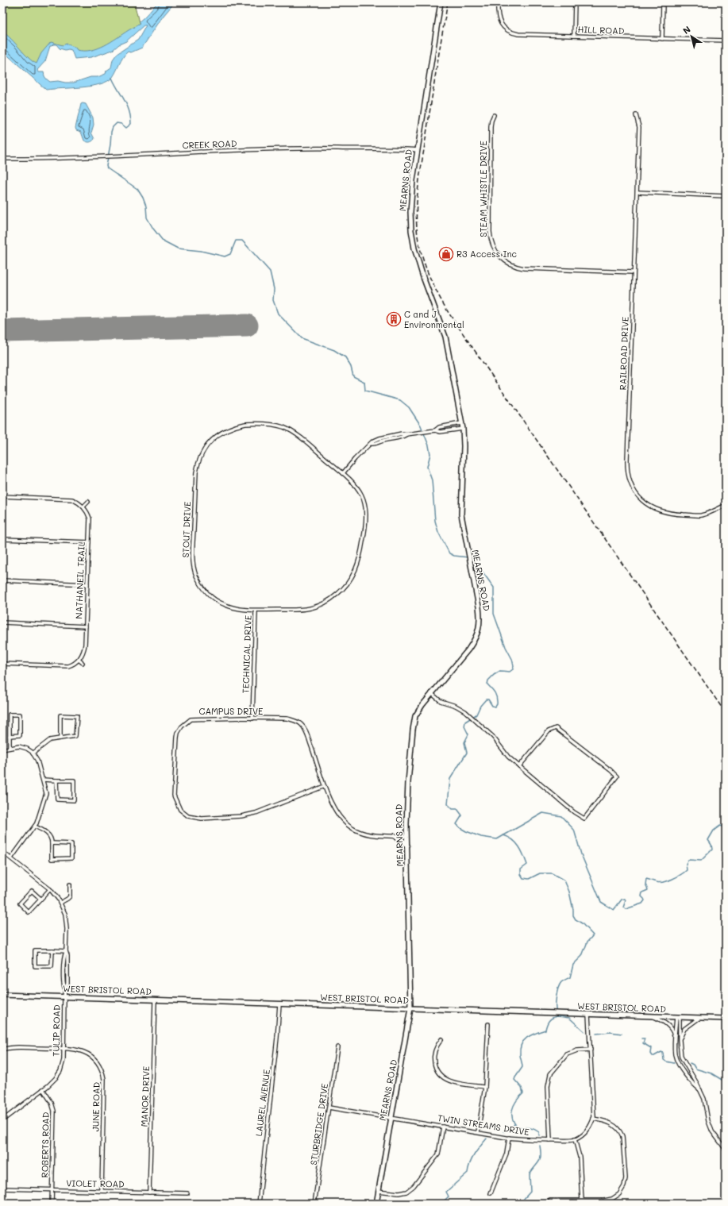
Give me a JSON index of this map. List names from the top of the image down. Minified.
{"streets":{"street":["HILL ROAD","CREEK ROAD","MEARNS ROAD","STEAM WHISTLE DRIVE","RAILROAD DRIVE","STOUT DRIVE","NATHANEIL TRAIL","TECHNICAL DRIVE","CAMPUS DRIVE","WEST BRISTOL ROAD","TULIP ROAD","MANOR DRIVE","LAUREL AVENUE","JUNE ROAD","STURBRIDGE DRIVE","TWIN STREAMS DRIVE","ROBERTS ROAD","VIOLET ROAD"]},"crossings":[["CREEK ROAD","MEARNS ROAD"],["MEARNS ROAD","CAMPUS DRIVE"],["MEARNS ROAD","WEST BRISTOL ROAD"],["MEARNS ROAD","TWIN STREAMS DRIVE"],["STEAM WHISTLE DRIVE","RAILROAD DRIVE"],["STOUT DRIVE","TECHNICAL DRIVE"],["TECHNICAL DRIVE","CAMPUS DRIVE"],["WEST BRISTOL ROAD","TULIP ROAD"],["WEST BRISTOL ROAD","MANOR DRIVE"],["WEST BRISTOL ROAD","LAUREL AVENUE"],["TULIP ROAD","JUNE ROAD"],["TULIP ROAD","ROBERTS ROAD"],["MANOR DRIVE","VIOLET ROAD"],["JUNE ROAD","VIOLET ROAD"],["STURBRIDGE DRIVE","TWIN STREAMS DRIVE"],["ROBERTS ROAD","VIOLET ROAD"]],"places":{"shop":["R3 Access Inc"],"building":["C and J Environmental"]},"north":"top left"}
